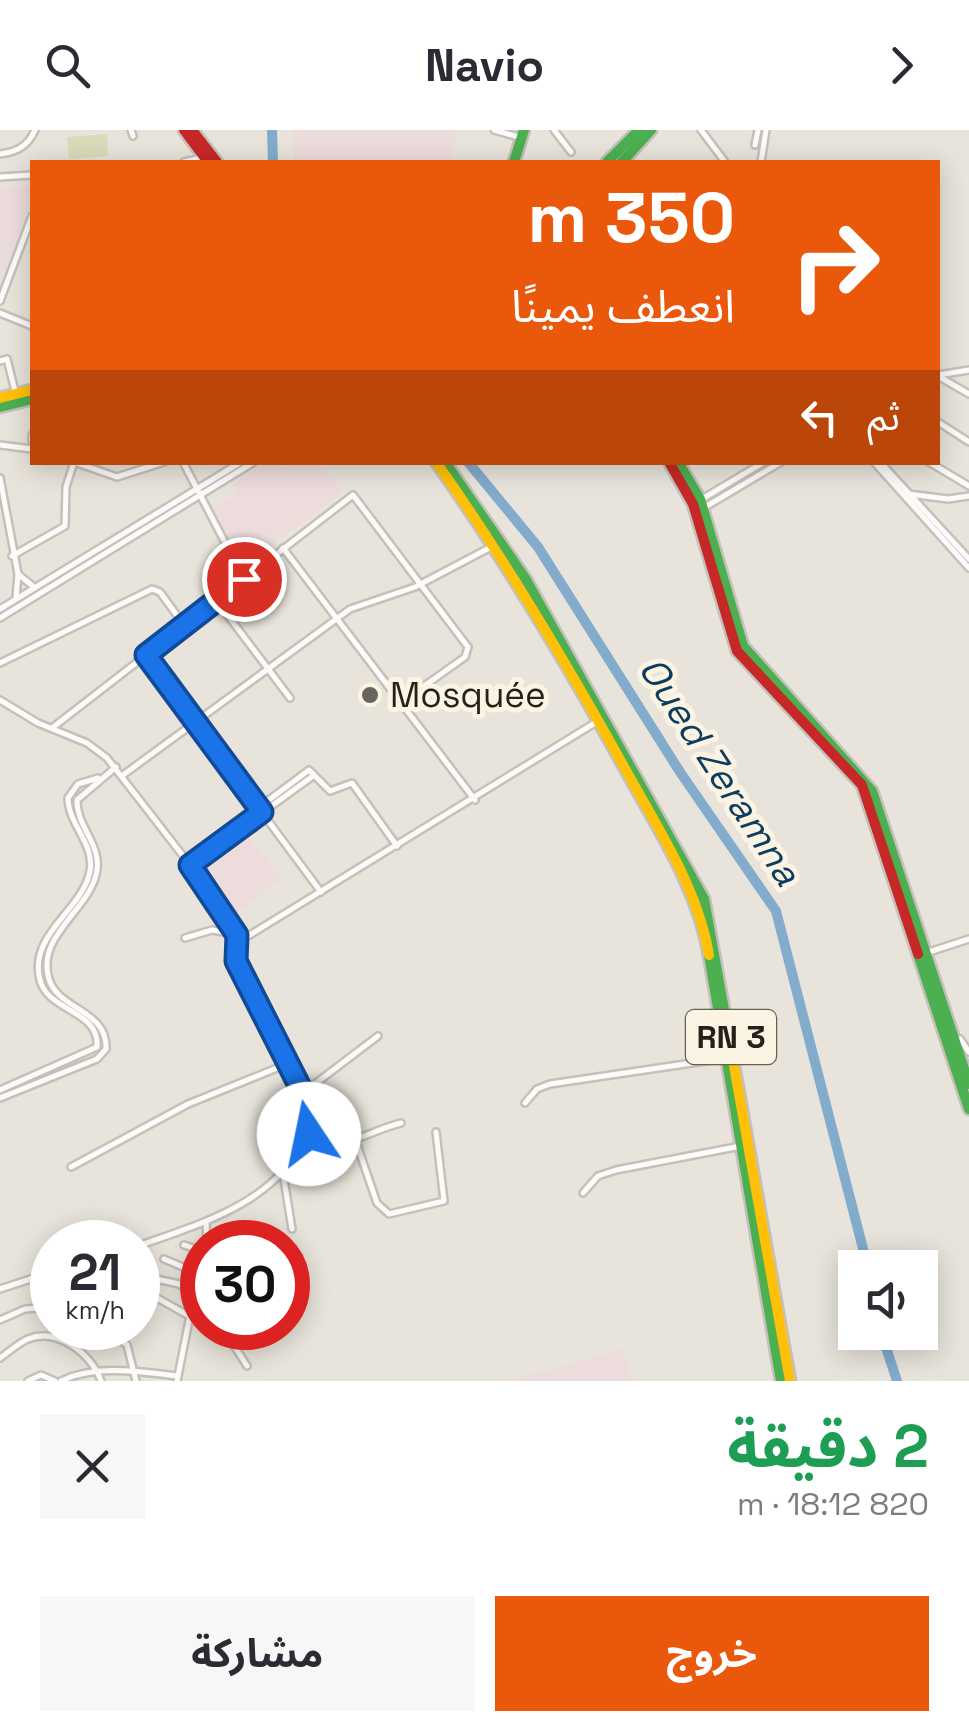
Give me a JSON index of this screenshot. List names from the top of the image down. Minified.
{"streets":{"main road":["RN 3"]},"water":["Oued Zeramna"],"places":["Mosquée"],"page":{"header":"Navio","turn":["350 m","انعطف يمينًا"],"then":"ثم","speed":"21 km/h","limit":"30","heading":["2 دقيقة","820 m · 18:12"],"buttons":["خروج","مشاركة"]}}
